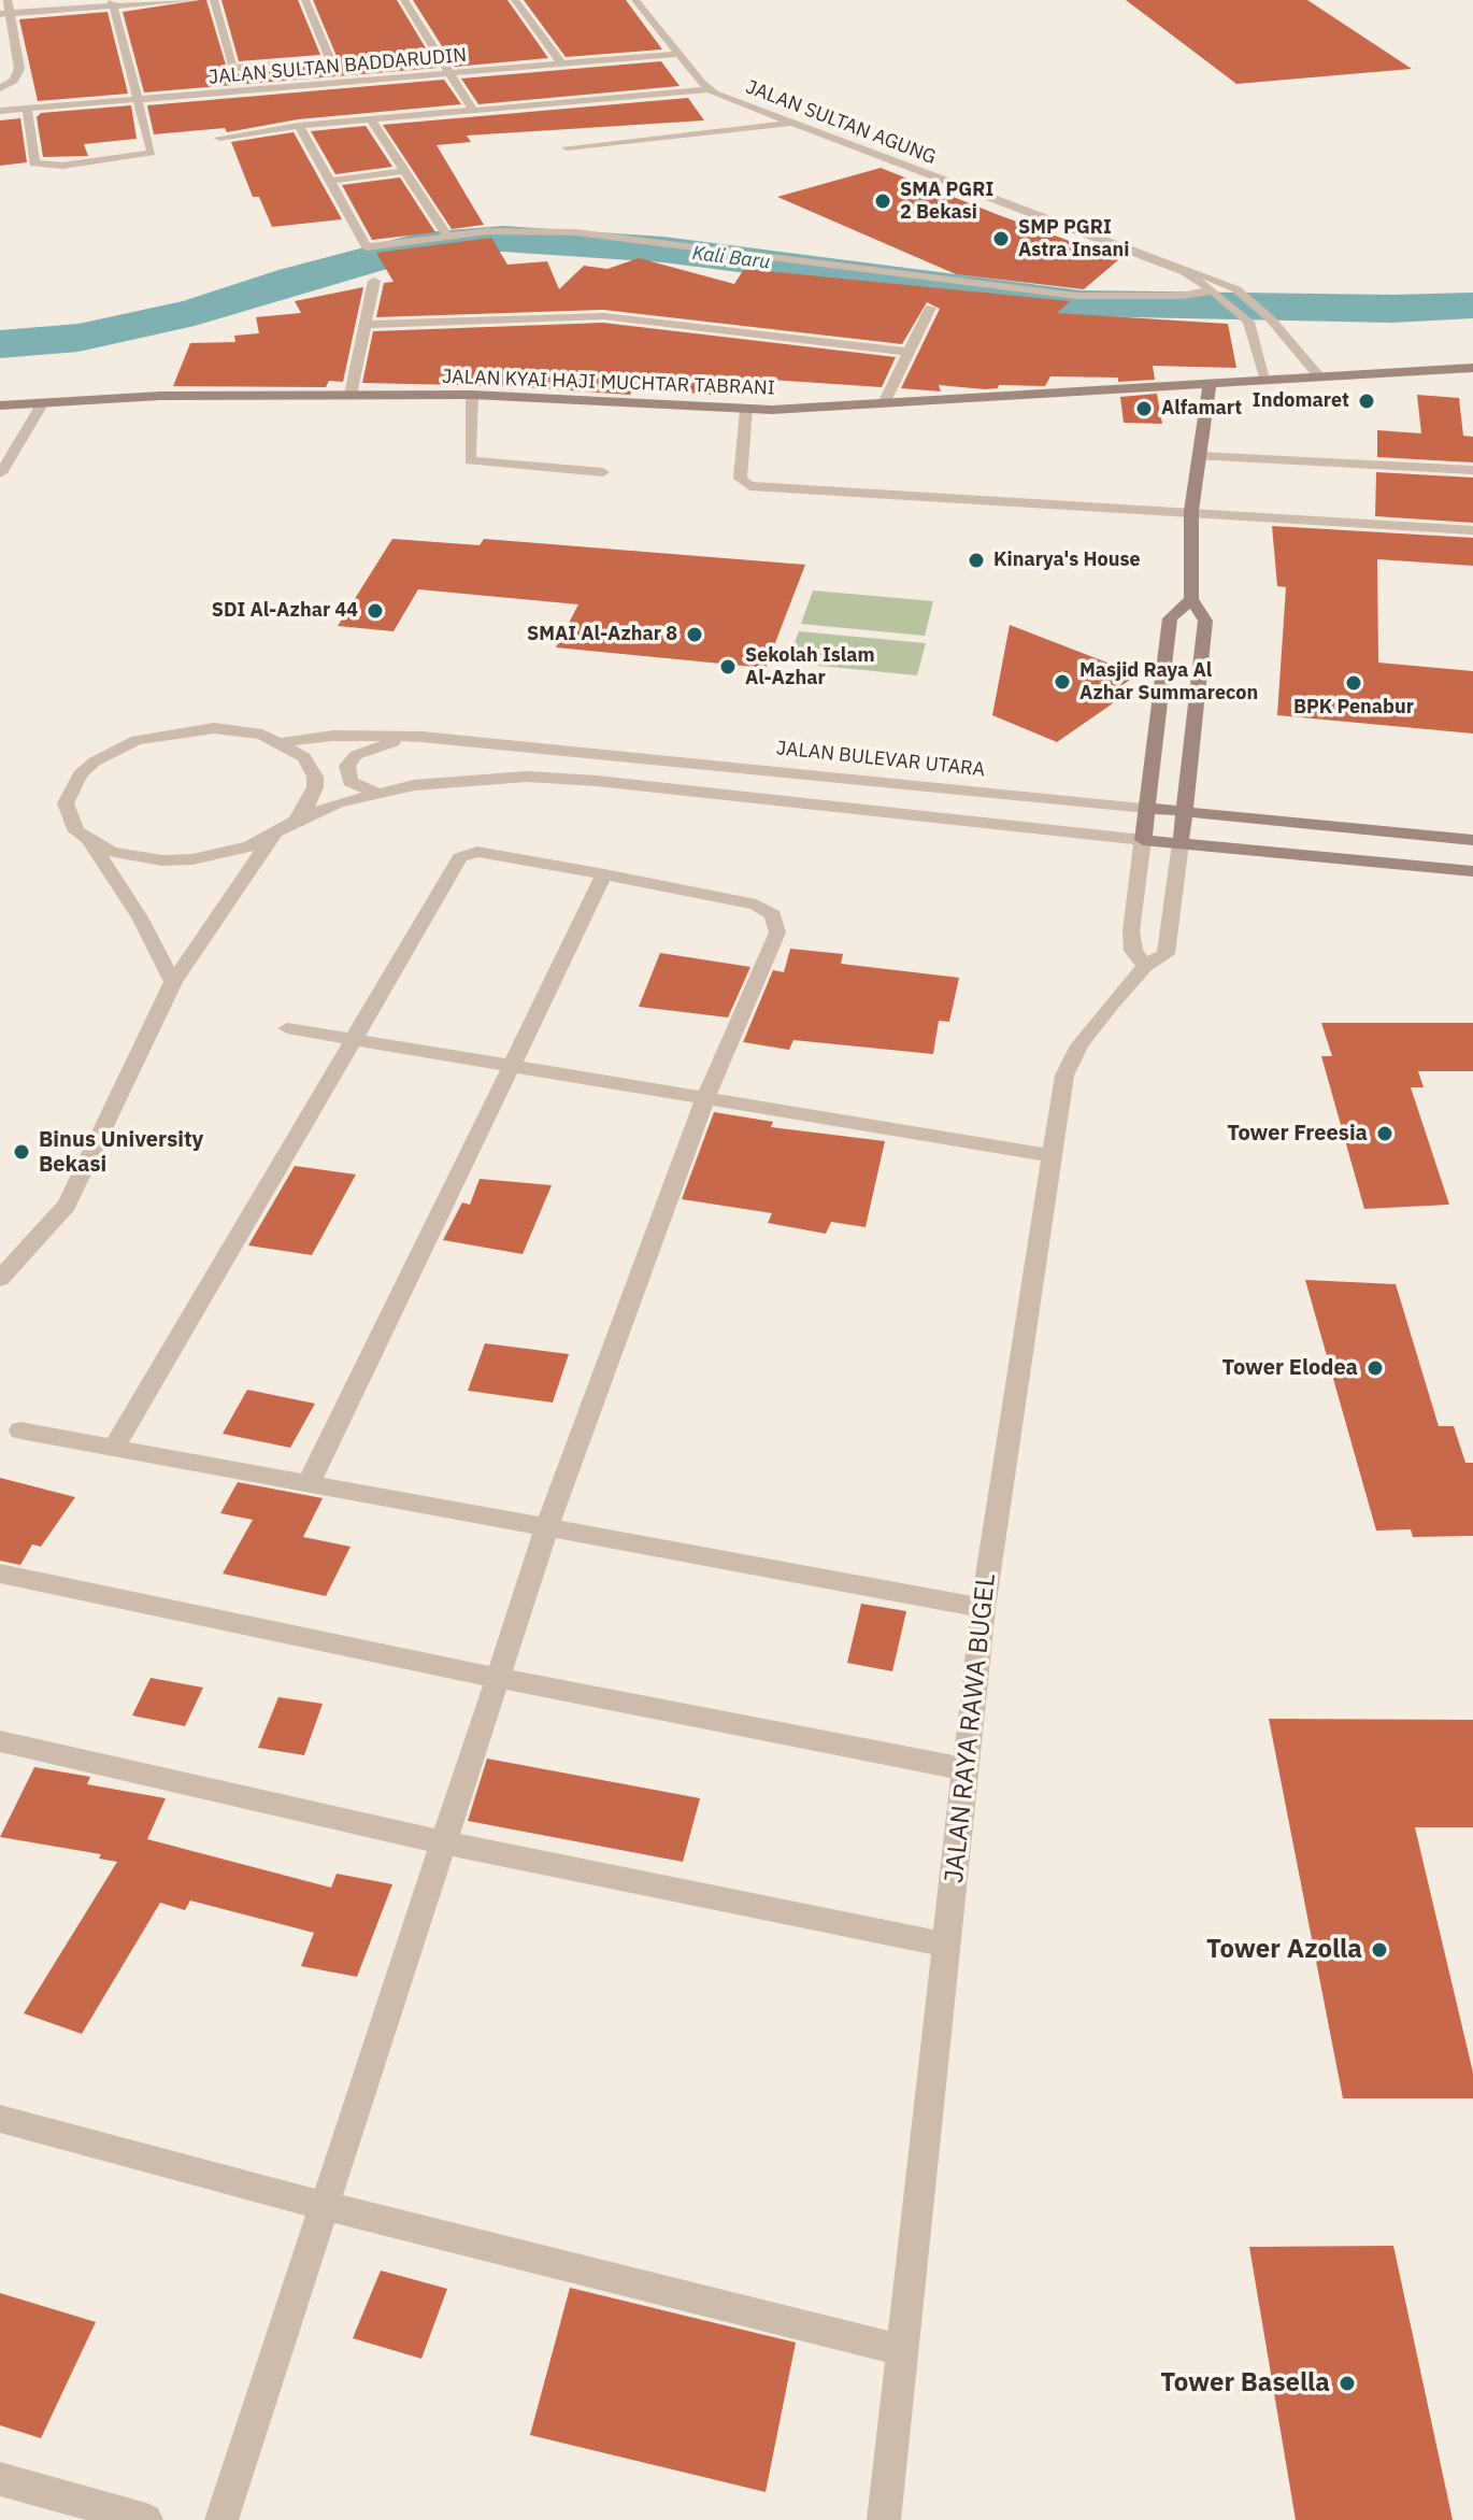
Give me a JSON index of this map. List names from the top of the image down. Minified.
{"streets":{"street":["JALAN SULTAN BADDARUDIN","JALAN SULTAN AGUNG","JALAN KYAI HAJI MUCHTAR TABRANI","JALAN BULEVAR UTARA","JALAN RAYA RAWA BUGEL"]},"crossings":[["JALAN SULTAN BADDARUDIN","JALAN SULTAN AGUNG"],["JALAN KYAI HAJI MUCHTAR TABRANI","JALAN RAYA RAWA BUGEL"],["JALAN BULEVAR UTARA","JALAN RAYA RAWA BUGEL"]],"water":["Kali Baru"],"places":["SMA PGRI 2 Bekasi","SMP PGRI Astra Insani","Indomaret","Alfamart","Kinarya's House","SDI Al-Azhar 44","SMAI Al-Azhar 8","Sekolah Islam Al-Azhar","Masjid Raya Al Azhar Summarecon","BPK Penabur","Tower Freesia","Binus University Bekasi","Tower Elodea","Tower Azolla","Tower Basella"]}
